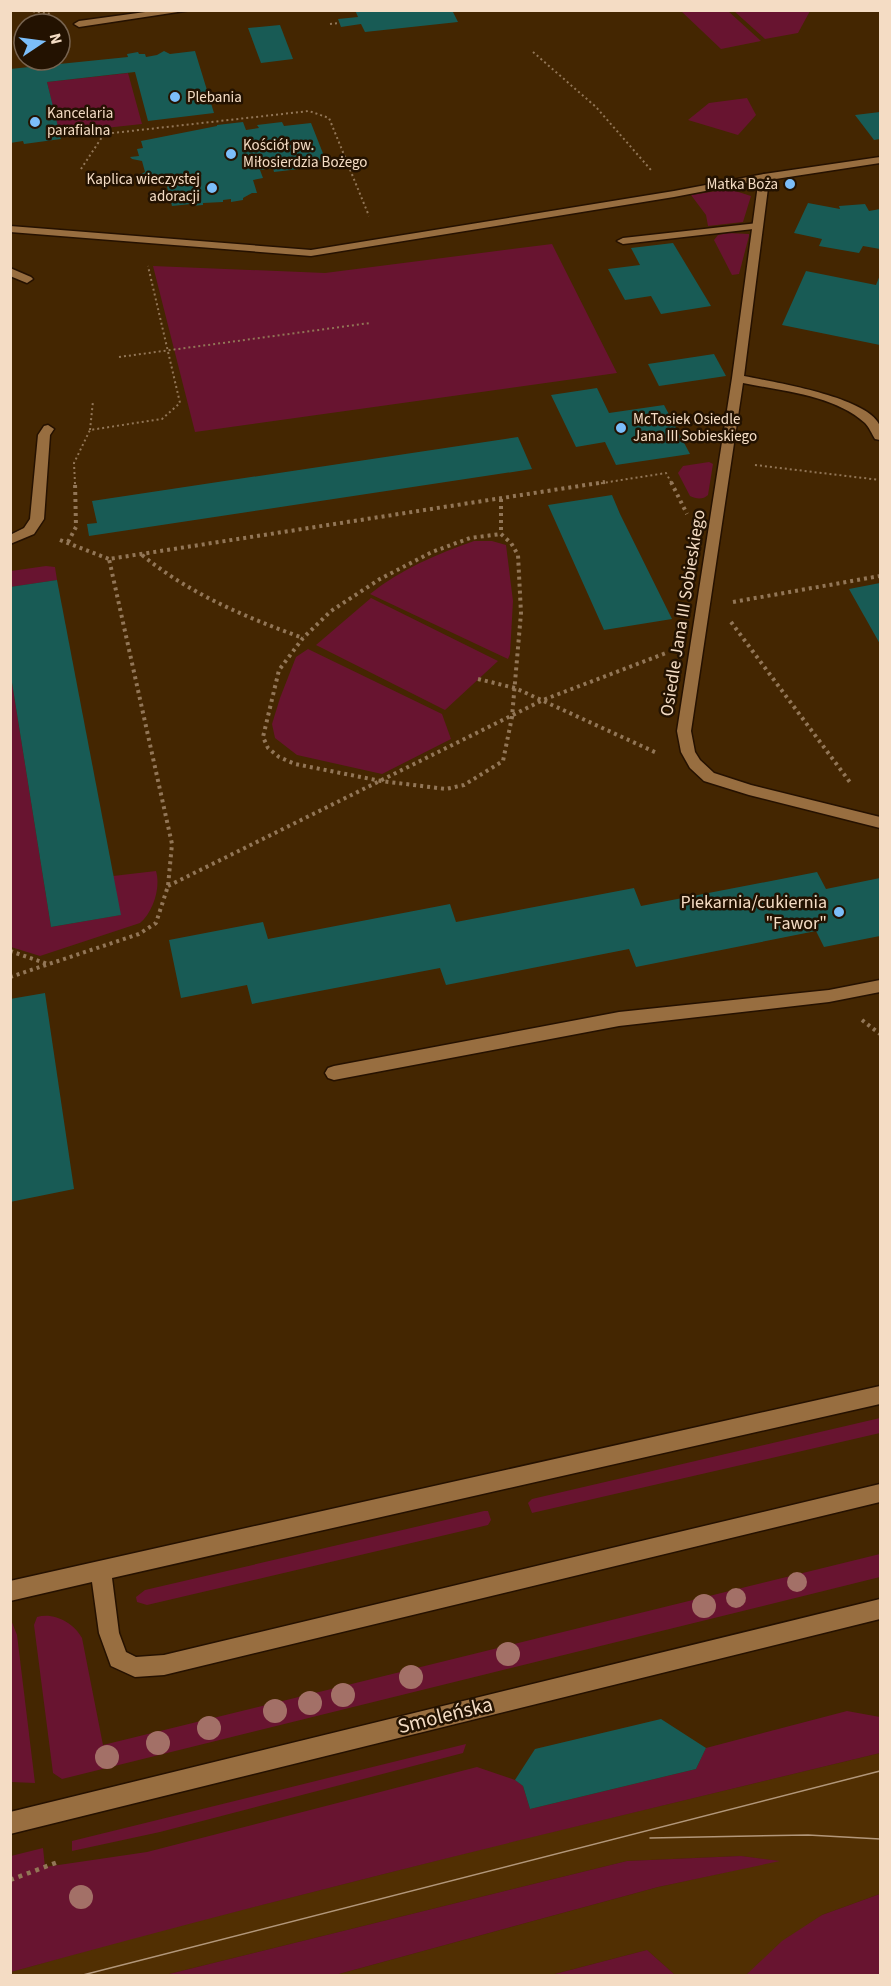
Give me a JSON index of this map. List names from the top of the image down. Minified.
{"streets":{"street":["Osiedle Jana III Sobieskiego","Smoleńska"]},"places":["Plebania","Kancelaria parafialna","Kościół pw. Miłosierdzia Bożego","Matka Boża","Kaplica wieczystej adoracji","McTosiek Osiedle Jana III Sobieskiego","Piekarnia/cukiernia \"Fawor\""],"north":"right"}
